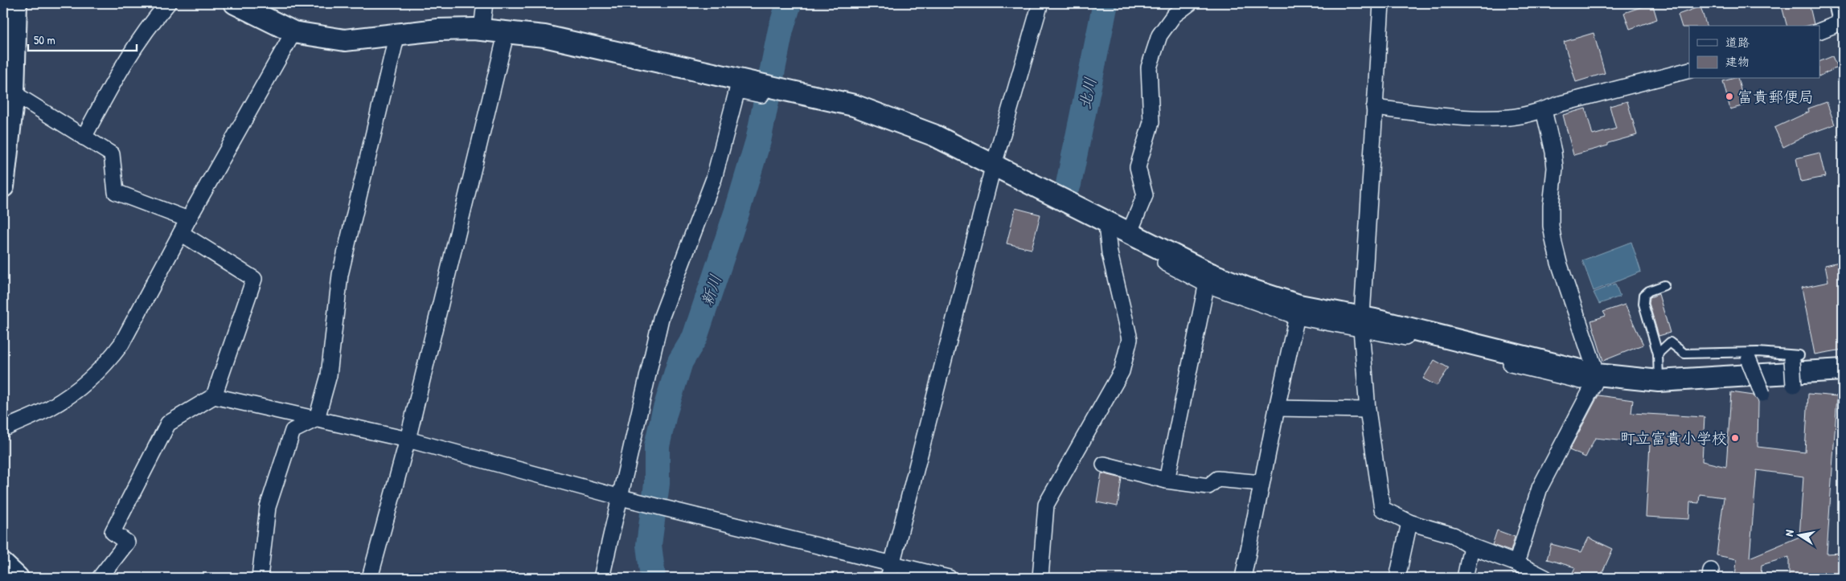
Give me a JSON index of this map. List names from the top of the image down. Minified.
{"water":["北川","新川"],"places":["富貴郵便局","町立富貴小学校"],"legend":["道路","建物"],"scale_bar":"50 m","north":"left"}
